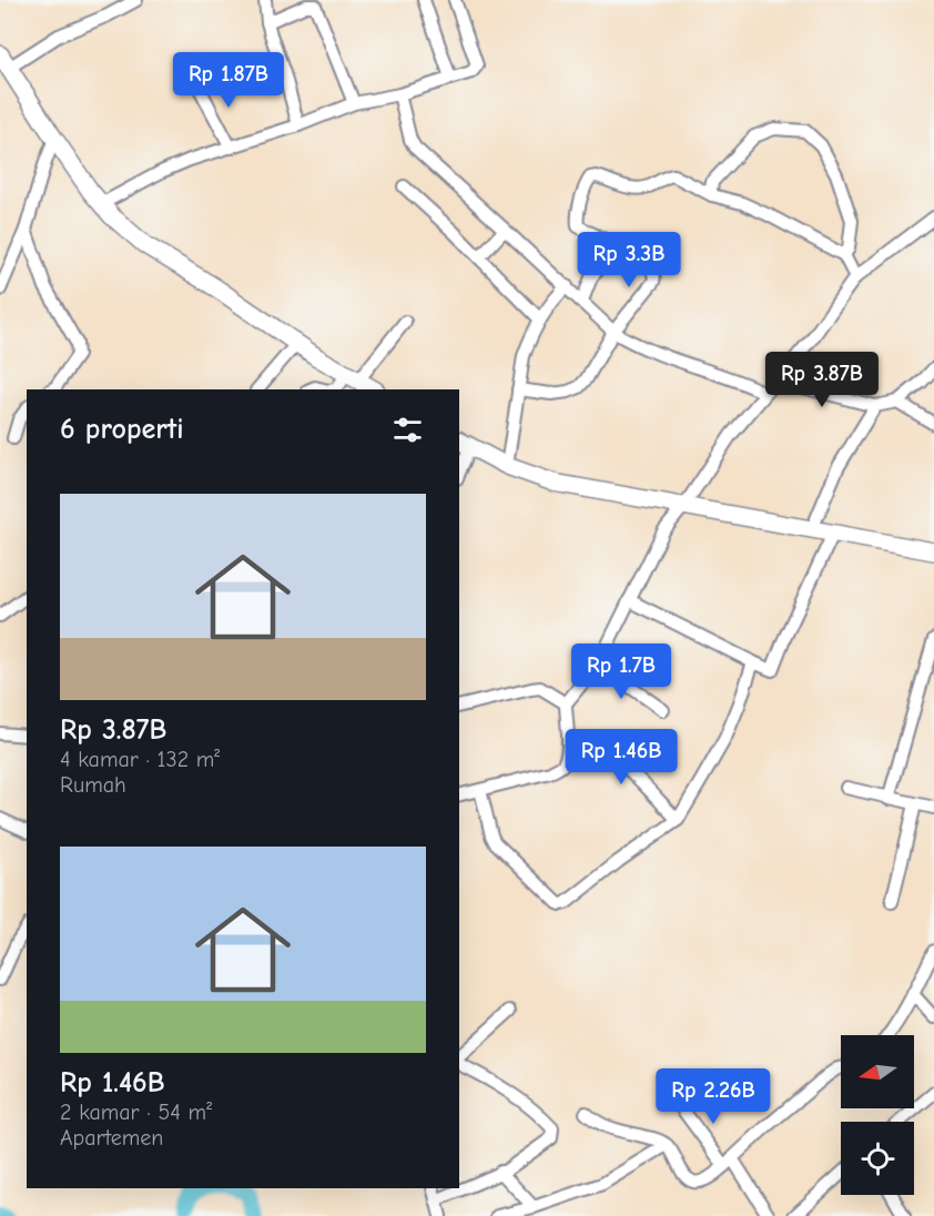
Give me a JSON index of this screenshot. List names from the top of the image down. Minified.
{"north":"left","page":{"price":["Rp 1.87B","Rp 3.3B","Rp 3.87B","Rp 1.7B","Rp 1.46B","Rp 2.26B"],"heading":"6 properti","list":[{"name":"Rp 3.87B","note":"4 kamar · 132 m² · Rumah"},{"name":"Rp 1.46B","note":"2 kamar · 54 m² · Apartemen"}]}}
